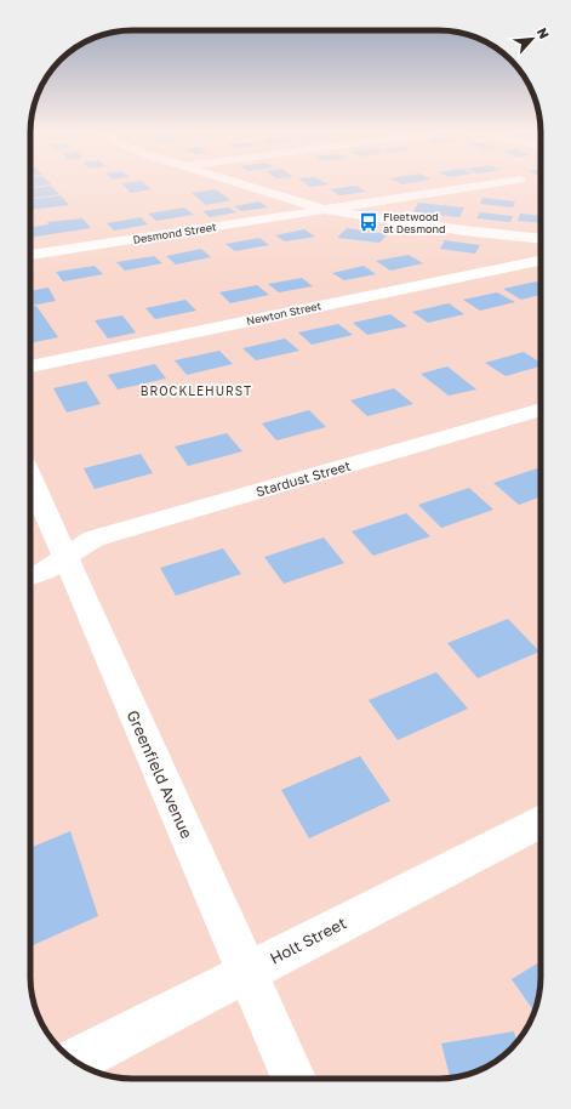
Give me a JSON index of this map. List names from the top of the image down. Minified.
{"streets":{"street":["Desmond Street","Newton Street","Stardust Street","Greenfield Avenue","Holt Street"]},"crossings":[["Stardust Street","Greenfield Avenue"],["Greenfield Avenue","Holt Street"]],"districts":["BROCKLEHURST"],"places":{"bus stop":["Fleetwood at Desmond"]},"north":"top right"}
